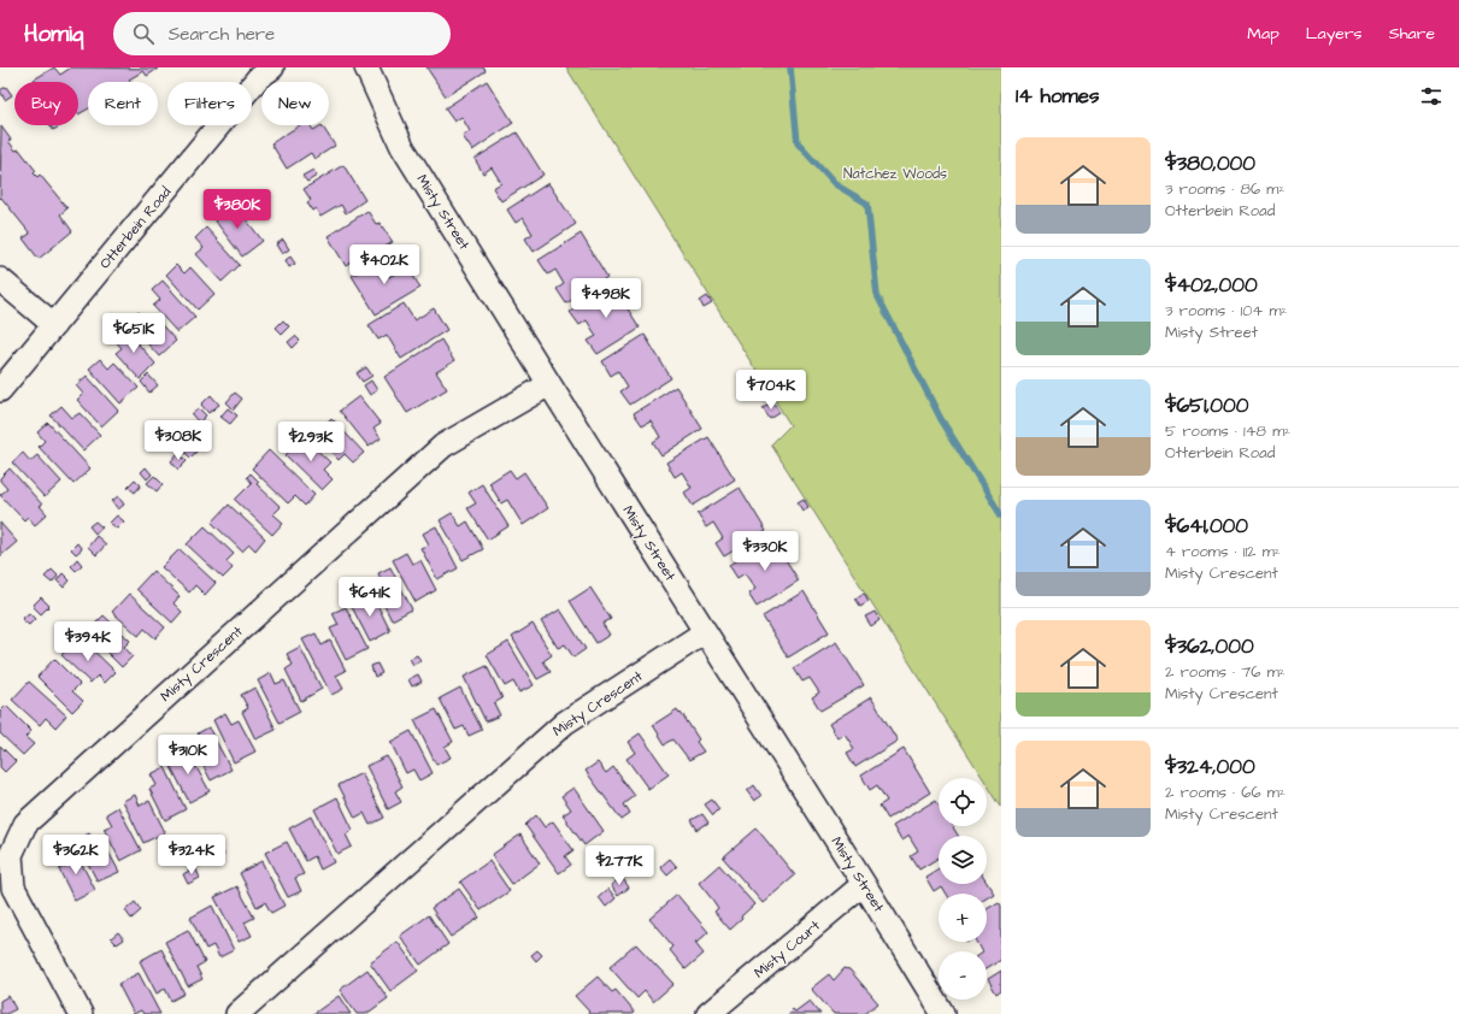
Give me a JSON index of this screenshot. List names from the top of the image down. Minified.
{"streets":{"street":["Misty Street","Otterbein Road","Misty Crescent","Misty Court"]},"crossings":[["Misty Street","Misty Crescent"],["Misty Street","Misty Court"]],"parks":["Natchez Woods"],"page":{"header":"Homiq","search":"Search here","nav":["Map","Layers","Share"],"heading":"14 homes","chip":["Buy","Rent","Filters","New"],"list":[{"name":"$380,000","note":"3 rooms · 86 m² · Otterbein Road"},{"name":"$402,000","note":"3 rooms · 104 m² · Misty Street"},{"name":"$651,000","note":"5 rooms · 148 m² · Otterbein Road"},{"name":"$641,000","note":"4 rooms · 112 m² · Misty Crescent"},{"name":"$362,000","note":"2 rooms · 76 m² · Misty Crescent"},{"name":"$324,000","note":"2 rooms · 66 m² · Misty Crescent"}],"price":["$380K","$402K","$498K","$651K","$704K","$308K","$293K","$330K","$641K","$394K","$310K","$362K","$324K","$277K"],"map_buttons":["+","−"]}}
